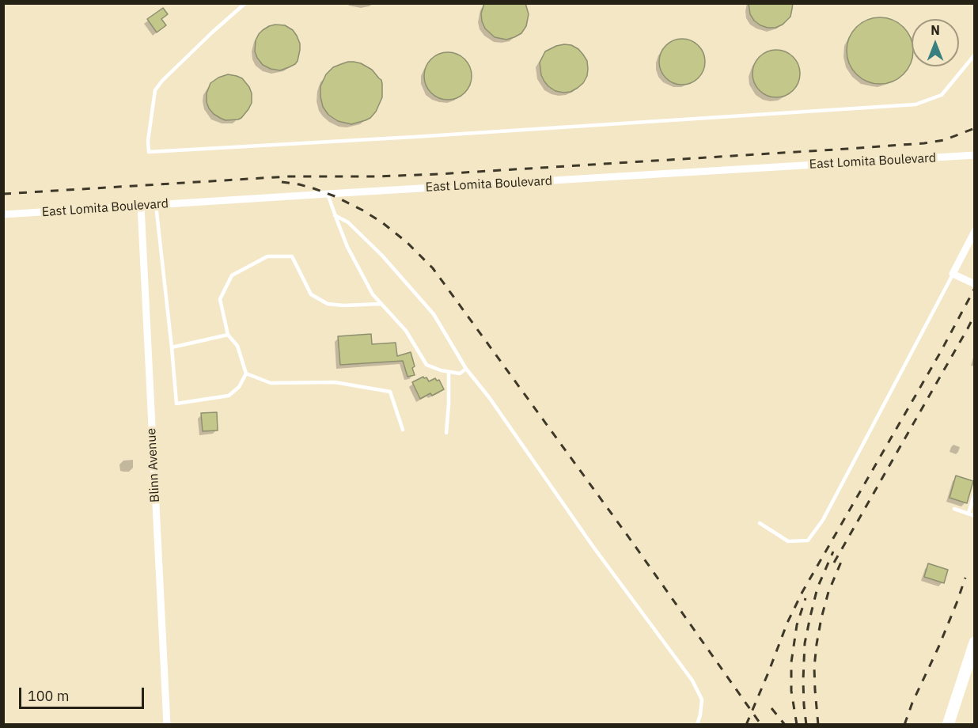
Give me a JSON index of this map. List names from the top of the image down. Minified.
{"streets":{"street":["East Lomita Boulevard","Blinn Avenue"]},"crossings":[["East Lomita Boulevard","Blinn Avenue"]],"scale_bar":"100 m","north":"top"}
